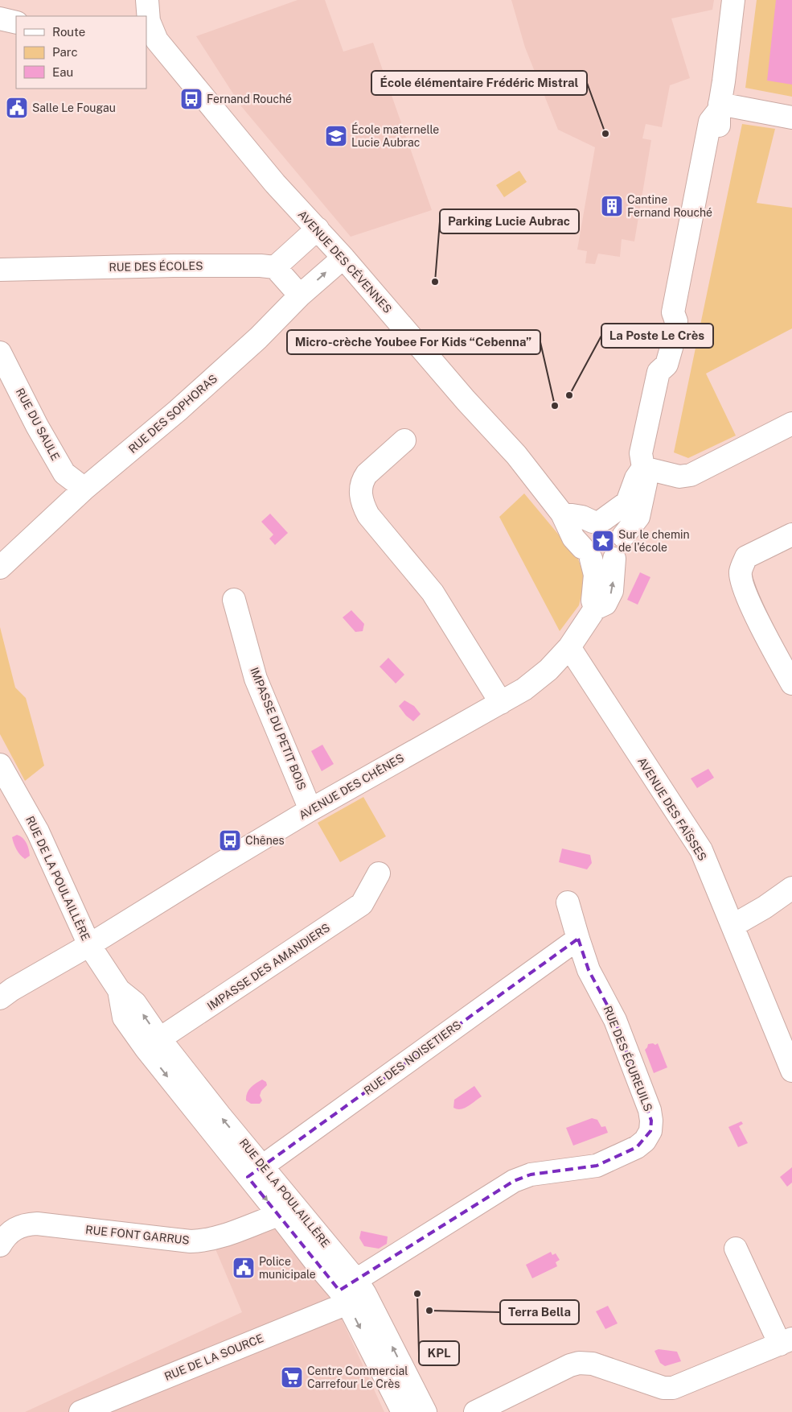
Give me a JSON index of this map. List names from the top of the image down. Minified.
{"streets":{"street":["AVENUE DES CÉVENNES","RUE DES ÉCOLES","RUE DES SOPHORAS","RUE DU SAULE","IMPASSE DU PETIT BOIS","AVENUE DES CHÊNES","AVENUE DES FAÏSSES","RUE DE LA POULAILLÈRE","IMPASSE DES AMANDIERS","RUE DES NOISETIERS","RUE DES ÉCUREUILS","RUE FONT GARRUS","RUE DE LA SOURCE"]},"crossings":[["AVENUE DES CÉVENNES","RUE DES SOPHORAS"],["AVENUE DES CÉVENNES","AVENUE DES CHÊNES"],["RUE DES SOPHORAS","RUE DU SAULE"],["IMPASSE DU PETIT BOIS","AVENUE DES CHÊNES"],["AVENUE DES CHÊNES","AVENUE DES FAÏSSES"],["AVENUE DES CHÊNES","RUE DE LA POULAILLÈRE"],["RUE DE LA POULAILLÈRE","IMPASSE DES AMANDIERS"],["RUE DE LA POULAILLÈRE","RUE DES NOISETIERS"],["RUE DE LA POULAILLÈRE","RUE DES ÉCUREUILS"],["RUE DE LA POULAILLÈRE","RUE FONT GARRUS"],["RUE DE LA POULAILLÈRE","RUE DE LA SOURCE"],["RUE DES NOISETIERS","RUE DES ÉCUREUILS"],["RUE DES ÉCUREUILS","RUE DE LA SOURCE"]],"places":{"bus stop":["Fernand Rouché","Chênes"],"public building":["Salle Le Fougau","Police municipale"],"other":["École élémentaire Frédéric Mistral","Parking Lucie Aubrac","La Poste Le Crès","Micro-crèche Youbee For Kids “Cebenna”","KPL","Terra Bella"],"school or university":["École maternelle Lucie Aubrac"],"building":["Cantine Fernand Rouché"],"place":["Sur le chemin de l'école"],"supermarket":["Centre Commercial Carrefour Le Crès"]},"legend":["Route","Parc","Eau"]}
